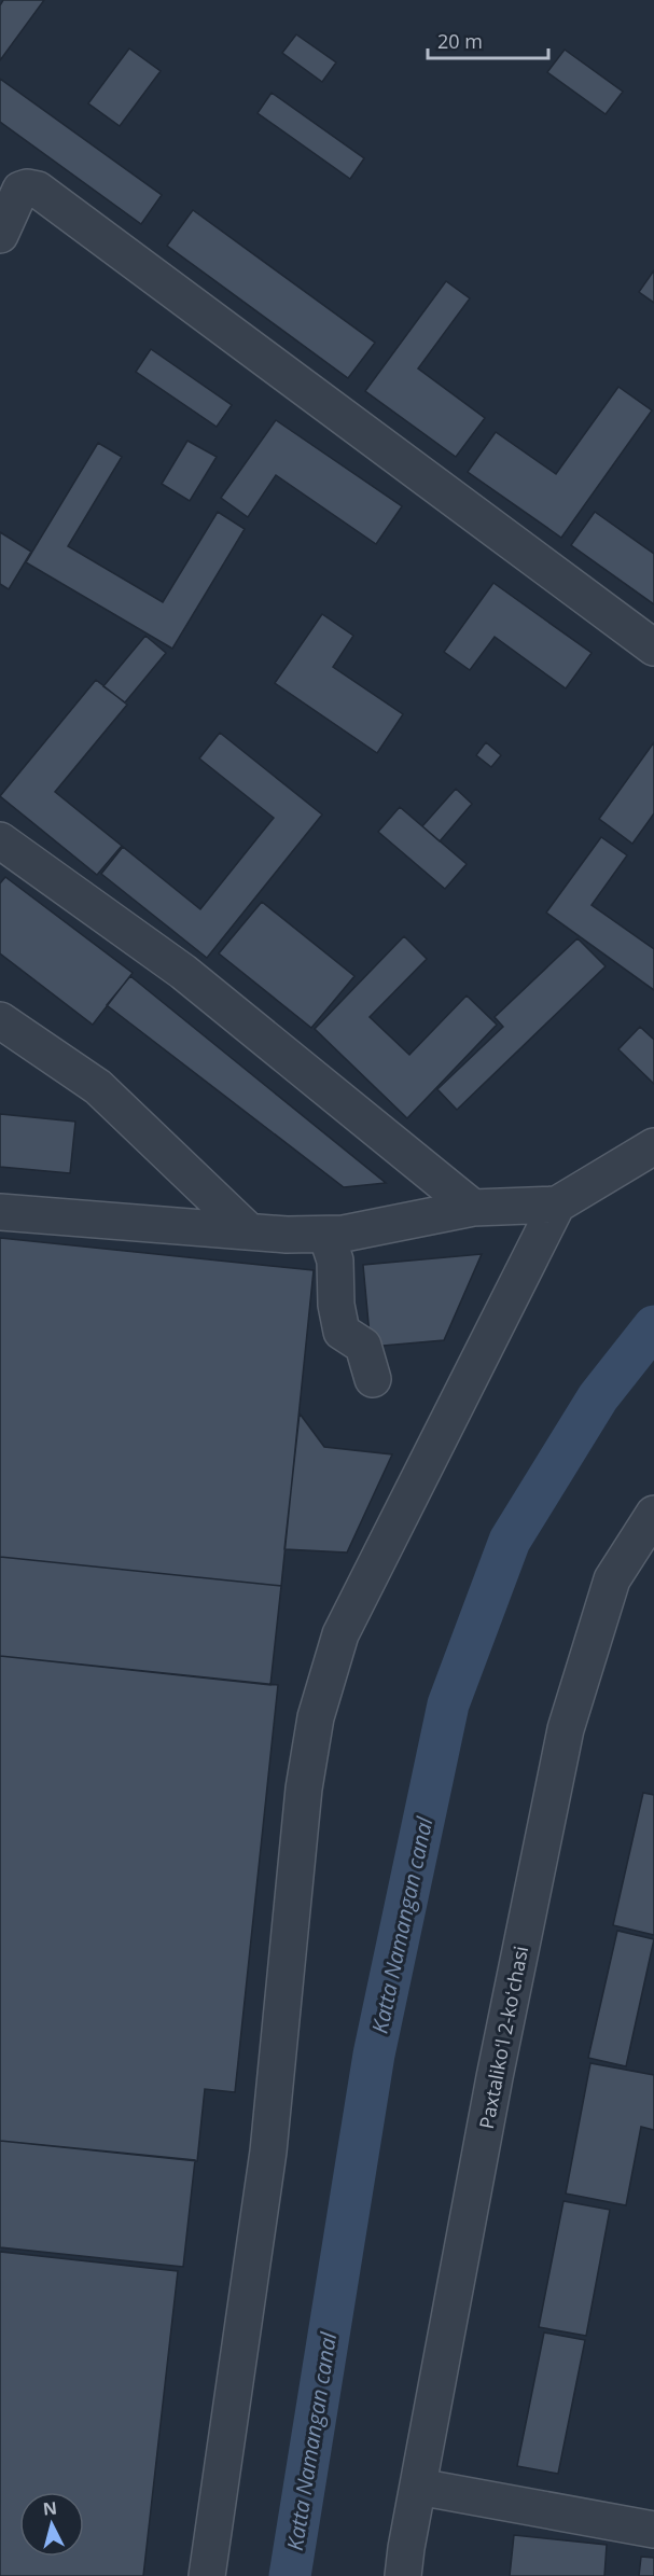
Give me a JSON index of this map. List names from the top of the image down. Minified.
{"streets":{"street":["Paxtalikoʻl 2-koʻchasi"]},"water":["Katta Namangan canal"],"scale_bar":"20 m","north":"top"}
